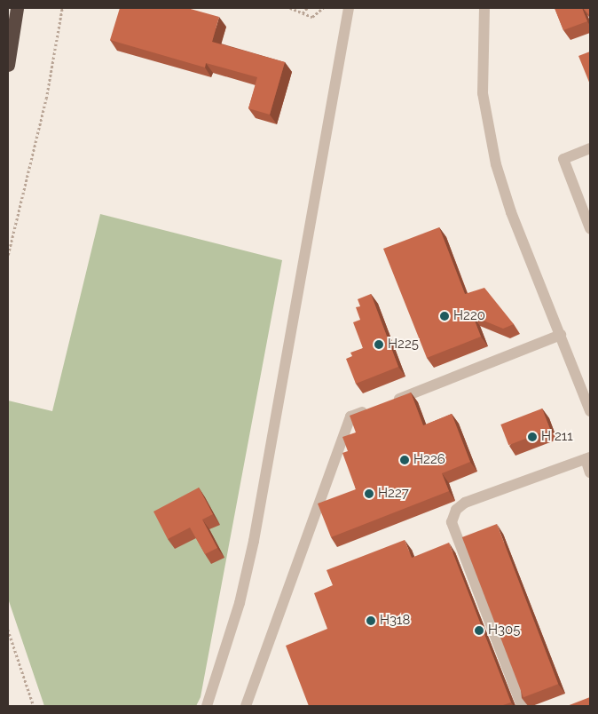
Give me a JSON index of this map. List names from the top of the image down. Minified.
{"places":["H220","H225","H 211","H226","H227","H318","H305"]}
